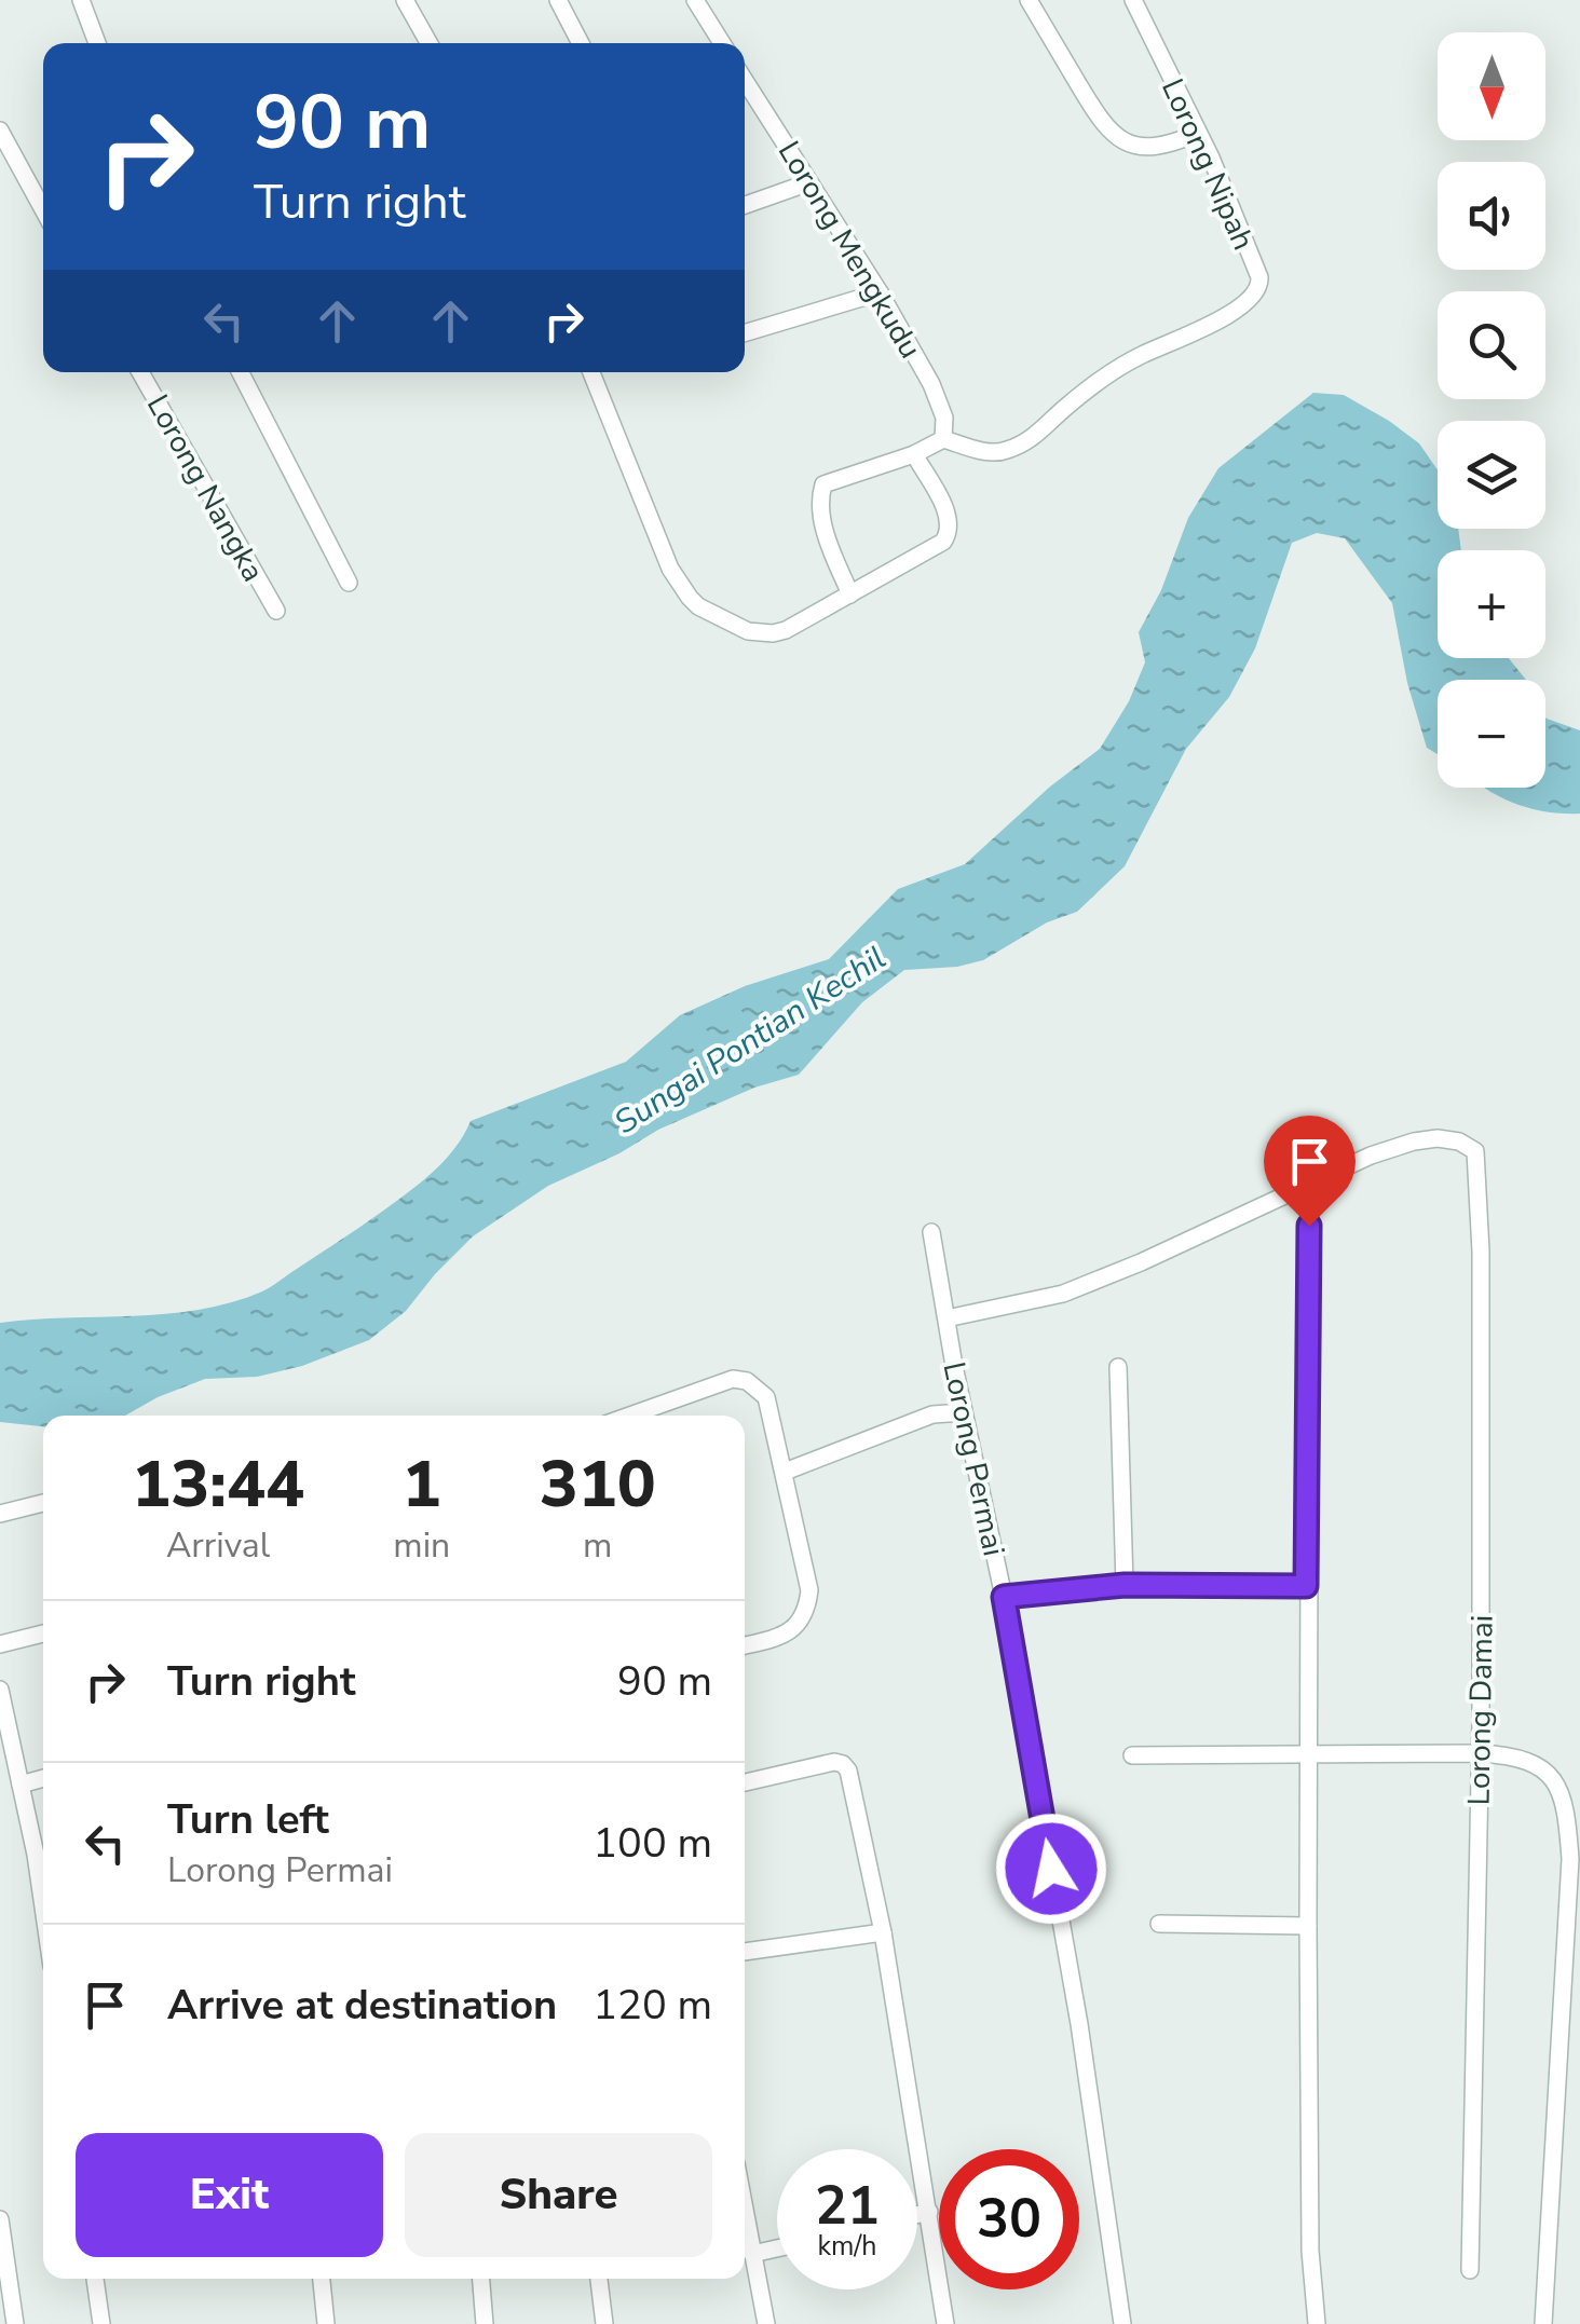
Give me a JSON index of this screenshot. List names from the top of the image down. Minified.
{"streets":{"street":["Lorong Nipah","Lorong Mengkudu","Lorong Nangka","Lorong Permai","Lorong Damai"]},"crossings":[["Lorong Nipah","Lorong Mengkudu"]],"water":["Sungai Pontian Kechil"],"north":"bottom","page":{"map_buttons":["+","−"],"turn":["90 m","Turn right"],"eta":["13:44","Arrival","1","min","310","m"],"list":[{"name":"Turn right","value":"90 m"},{"name":"Turn left","note":"Lorong Permai","value":"100 m"},{"name":"Arrive at destination","value":"120 m"}],"buttons":["Exit","Share"],"speed":"21 km/h","limit":"30"}}
